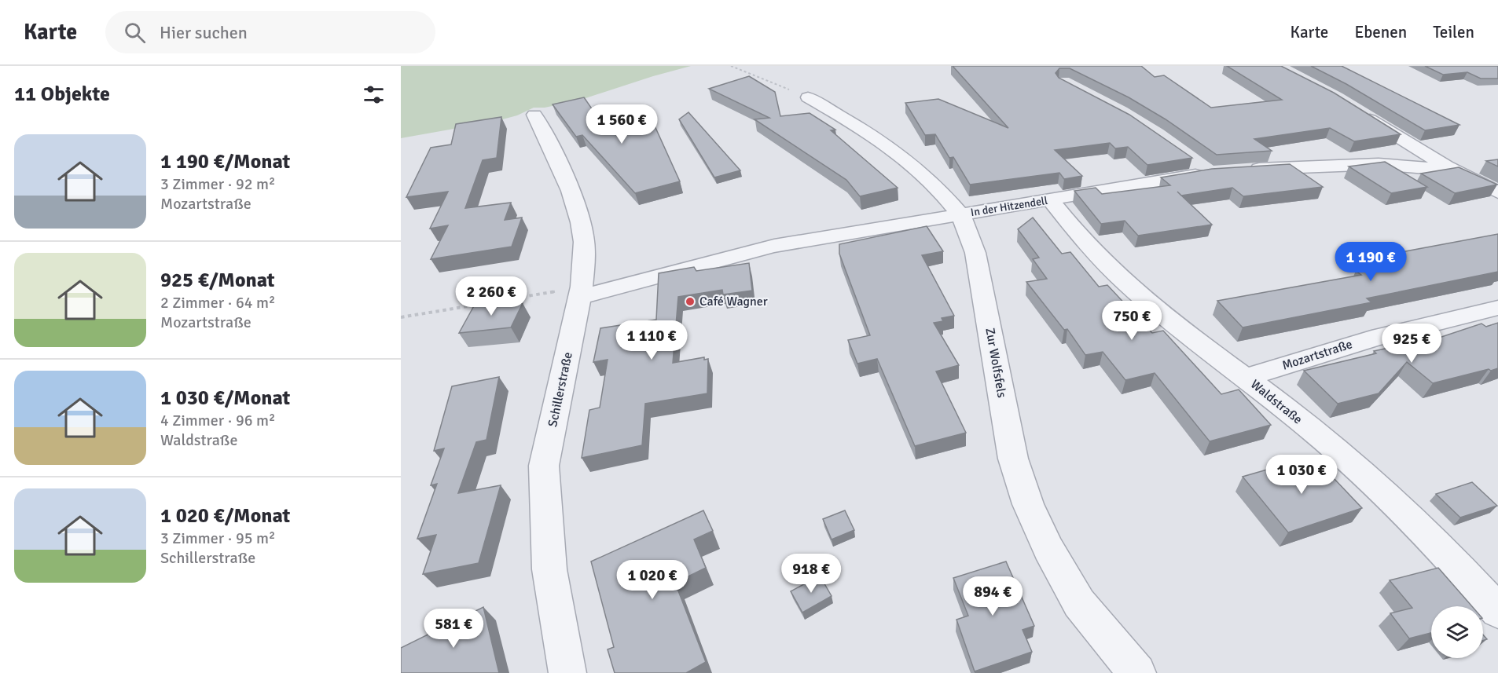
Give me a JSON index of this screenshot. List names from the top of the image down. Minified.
{"streets":{"street":["In der Hitzendell","Mozartstraße","Zur Wolfsfels","Schillerstraße","Waldstraße"]},"crossings":[["In der Hitzendell","Zur Wolfsfels"],["In der Hitzendell","Schillerstraße"],["In der Hitzendell","Waldstraße"],["Mozartstraße","Waldstraße"]],"places":["Café Wagner"],"page":{"header":"Karte","search":"Hier suchen","nav":["Karte","Ebenen","Teilen"],"heading":"11 Objekte","price":["1 560 €","1 190 €","2 260 €","750 €","1 110 €","925 €","1 030 €","918 €","1 020 €","894 €","581 €"],"list":[{"name":"1 190 €/Monat","note":"3 Zimmer · 92 m² · Mozartstraße"},{"name":"925 €/Monat","note":"2 Zimmer · 64 m² · Mozartstraße"},{"name":"1 030 €/Monat","note":"4 Zimmer · 96 m² · Waldstraße"},{"name":"1 020 €/Monat","note":"3 Zimmer · 95 m² · Schillerstraße"}]}}
